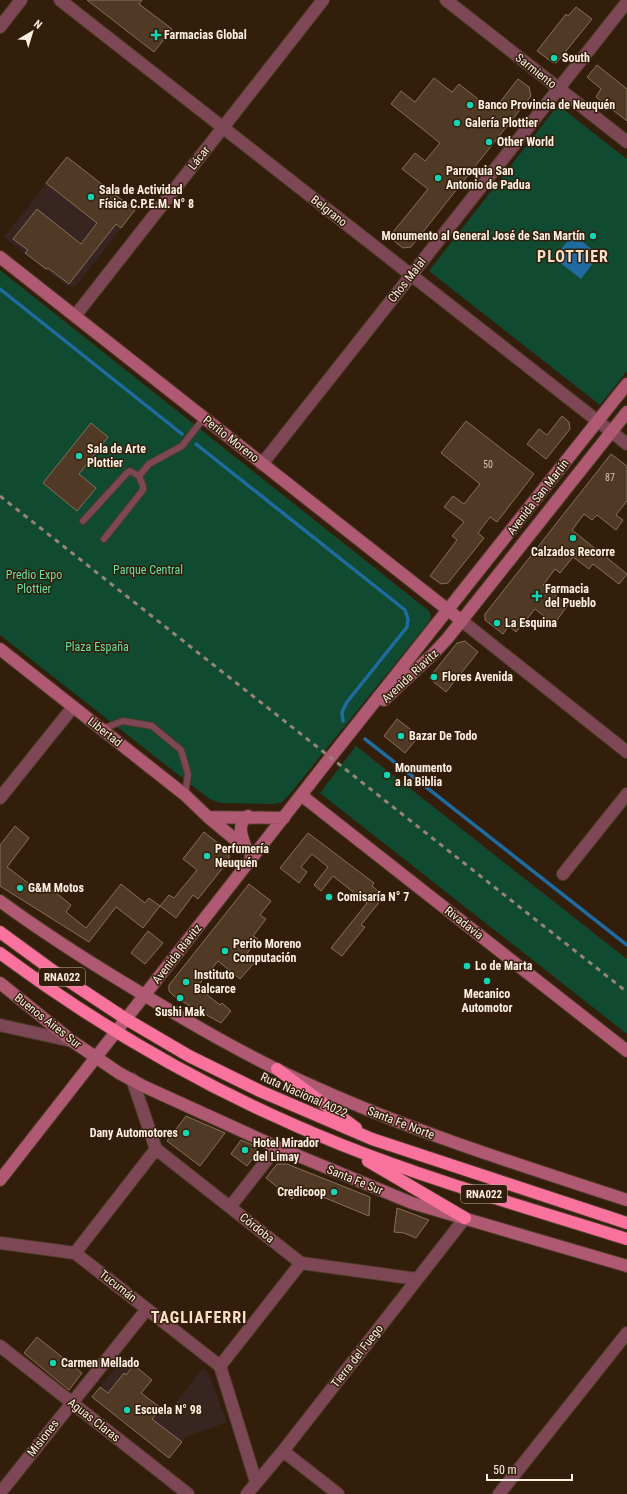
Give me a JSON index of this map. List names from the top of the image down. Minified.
{"streets":{"highway":["RNA022","Ruta Nacional A022"],"main road":["Perito Moreno","Avenida San Martín","Avenida Riavitz","Libertad","Rivadavia","Buenos Aires Sur","Santa Fe Norte","Santa Fe Sur"],"street":["Sarmiento","Lácar","Belgrano","Chos Malal","Córdoba","Tucumán","Tierra del Fuego","Aguas Claras","Misiones"]},"crossings":[["Sarmiento","Chos Malal"],["Lácar","Belgrano"],["Lácar","Perito Moreno"],["Belgrano","Chos Malal"],["Belgrano","Avenida San Martín"],["Chos Malal","Perito Moreno"],["Perito Moreno","Avenida San Martín"],["Perito Moreno","Avenida Riavitz"],["Avenida San Martín","Avenida Riavitz"],["Avenida Riavitz","Libertad"],["Avenida Riavitz","Rivadavia"],["Avenida Riavitz","RNA022"],["Avenida Riavitz","Buenos Aires Sur"],["Avenida Riavitz","Ruta Nacional A022"],["Avenida Riavitz","Santa Fe Norte"],["Avenida Riavitz","Santa Fe Sur"],["Buenos Aires Sur","Santa Fe Sur"],["Santa Fe Sur","Tierra del Fuego"],["Tucumán","Misiones"],["Aguas Claras","Misiones"]],"districts":["PLOTTIER","TAGLIAFERRI"],"parks":["Parque Central","Predio Expo Plottier","Plaza España"],"places":{"health":["Farmacias Global","Farmacia del Pueblo"],"other":["South","Banco Provincia de Neuquén","Galería Plottier","Other World","Parroquia San Antonio de Padua","Sala de Actividad Física C.P.E.M. N° 8","Monumento al General José de San Martín","Sala de Arte Plottier","Calzados Recorre","La Esquina","Flores Avenida","Bazar De Todo","Monumento a la Biblia","Perfumería Neuquén","G&M Motos","Comisaría N° 7","Perito Moreno Computación","Lo de Marta","Mecanico Automotor","Instituto Balcarce","Sushi Mak","Dany Automotores","Hotel Mirador del Limay","Credicoop","Carmen Mellado","Escuela N° 98"]},"house_numbers":["50","87"],"scale_bar":"50 m","north":"top right"}
